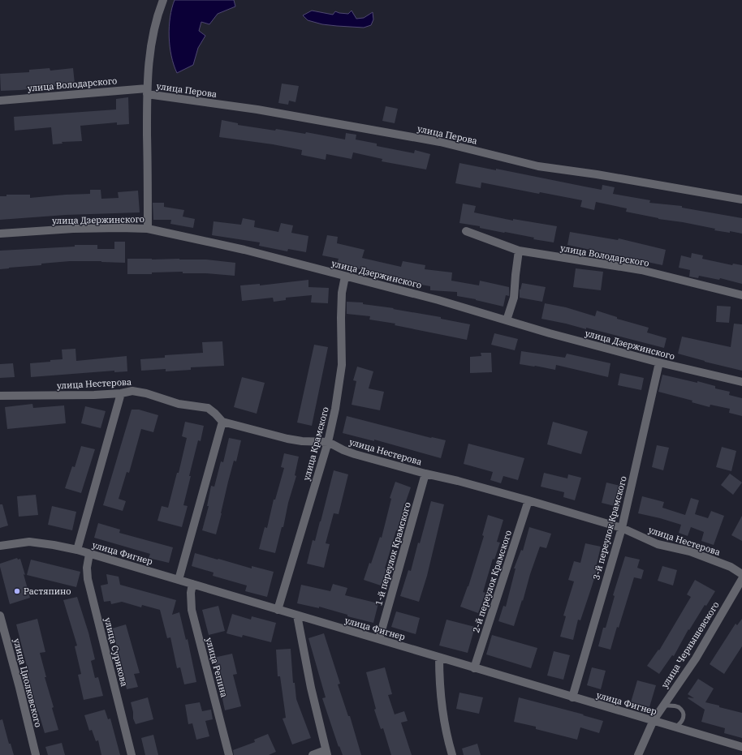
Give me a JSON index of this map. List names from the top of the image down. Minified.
{"streets":{"street":["улица Володарского","улица Перова","улица Дзержинского","улица Нестерова","улица Крамского","3-й переулок Крамского","улица Фигнер","1-й переулок Крамского","2-й переулок Крамского","улица Чернышевского","улица Сурикова","улица Репина","улица Циолковского"]},"crossings":[["улица Володарского","улица Перова"],["улица Дзержинского","улица Крамского"],["улица Дзержинского","3-й переулок Крамского"],["улица Нестерова","улица Крамского"],["улица Нестерова","3-й переулок Крамского"],["улица Нестерова","1-й переулок Крамского"],["улица Нестерова","2-й переулок Крамского"],["улица Крамского","улица Фигнер"],["3-й переулок Крамского","улица Фигнер"],["улица Фигнер","1-й переулок Крамского"],["улица Фигнер","2-й переулок Крамского"],["улица Фигнер","улица Чернышевского"],["улица Фигнер","улица Сурикова"],["улица Фигнер","улица Репина"]],"places":["Растяпино"]}
